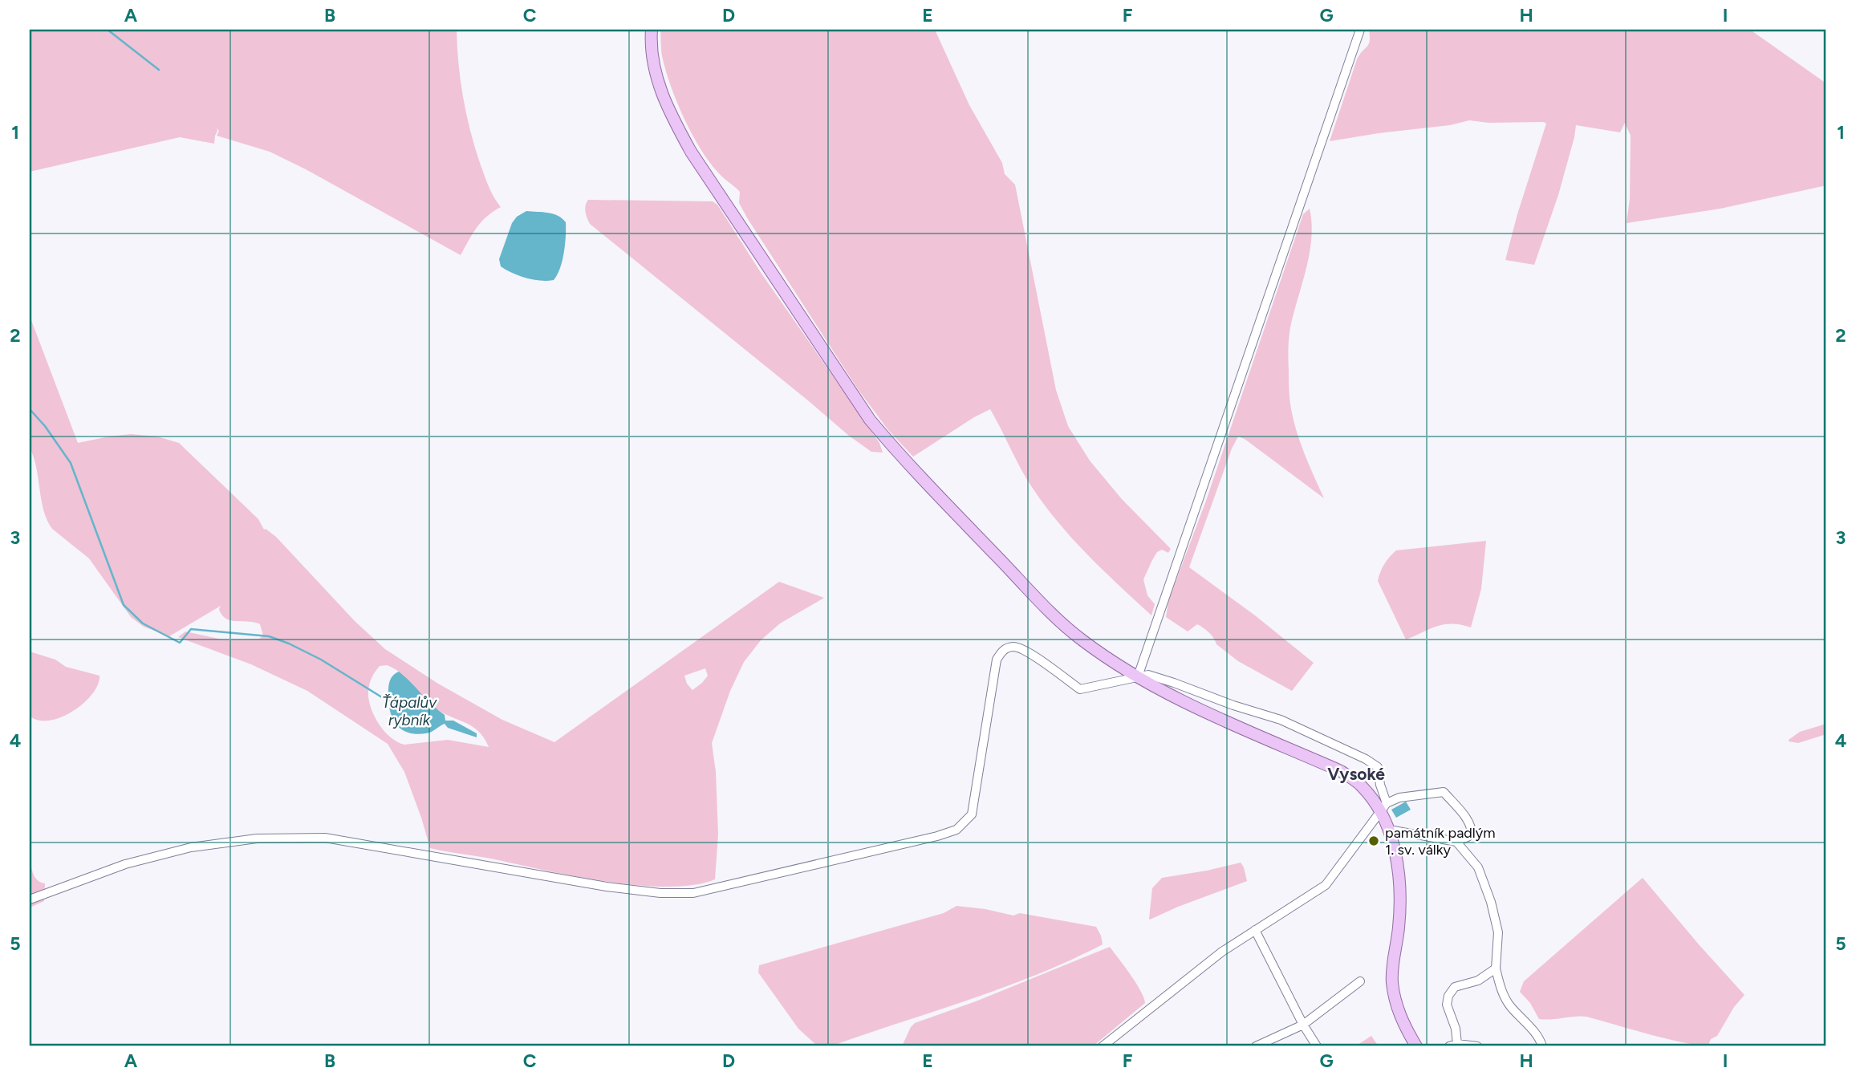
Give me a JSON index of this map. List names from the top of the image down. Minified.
{"districts":["Vysoké"],"water":["Ťápalův rybník"],"places":["památník padlým 1. sv. války"],"grid":{"columns":["A","B","C","D","E","F","G","H","I"],"rows":["1","2","3","4","5"]}}
